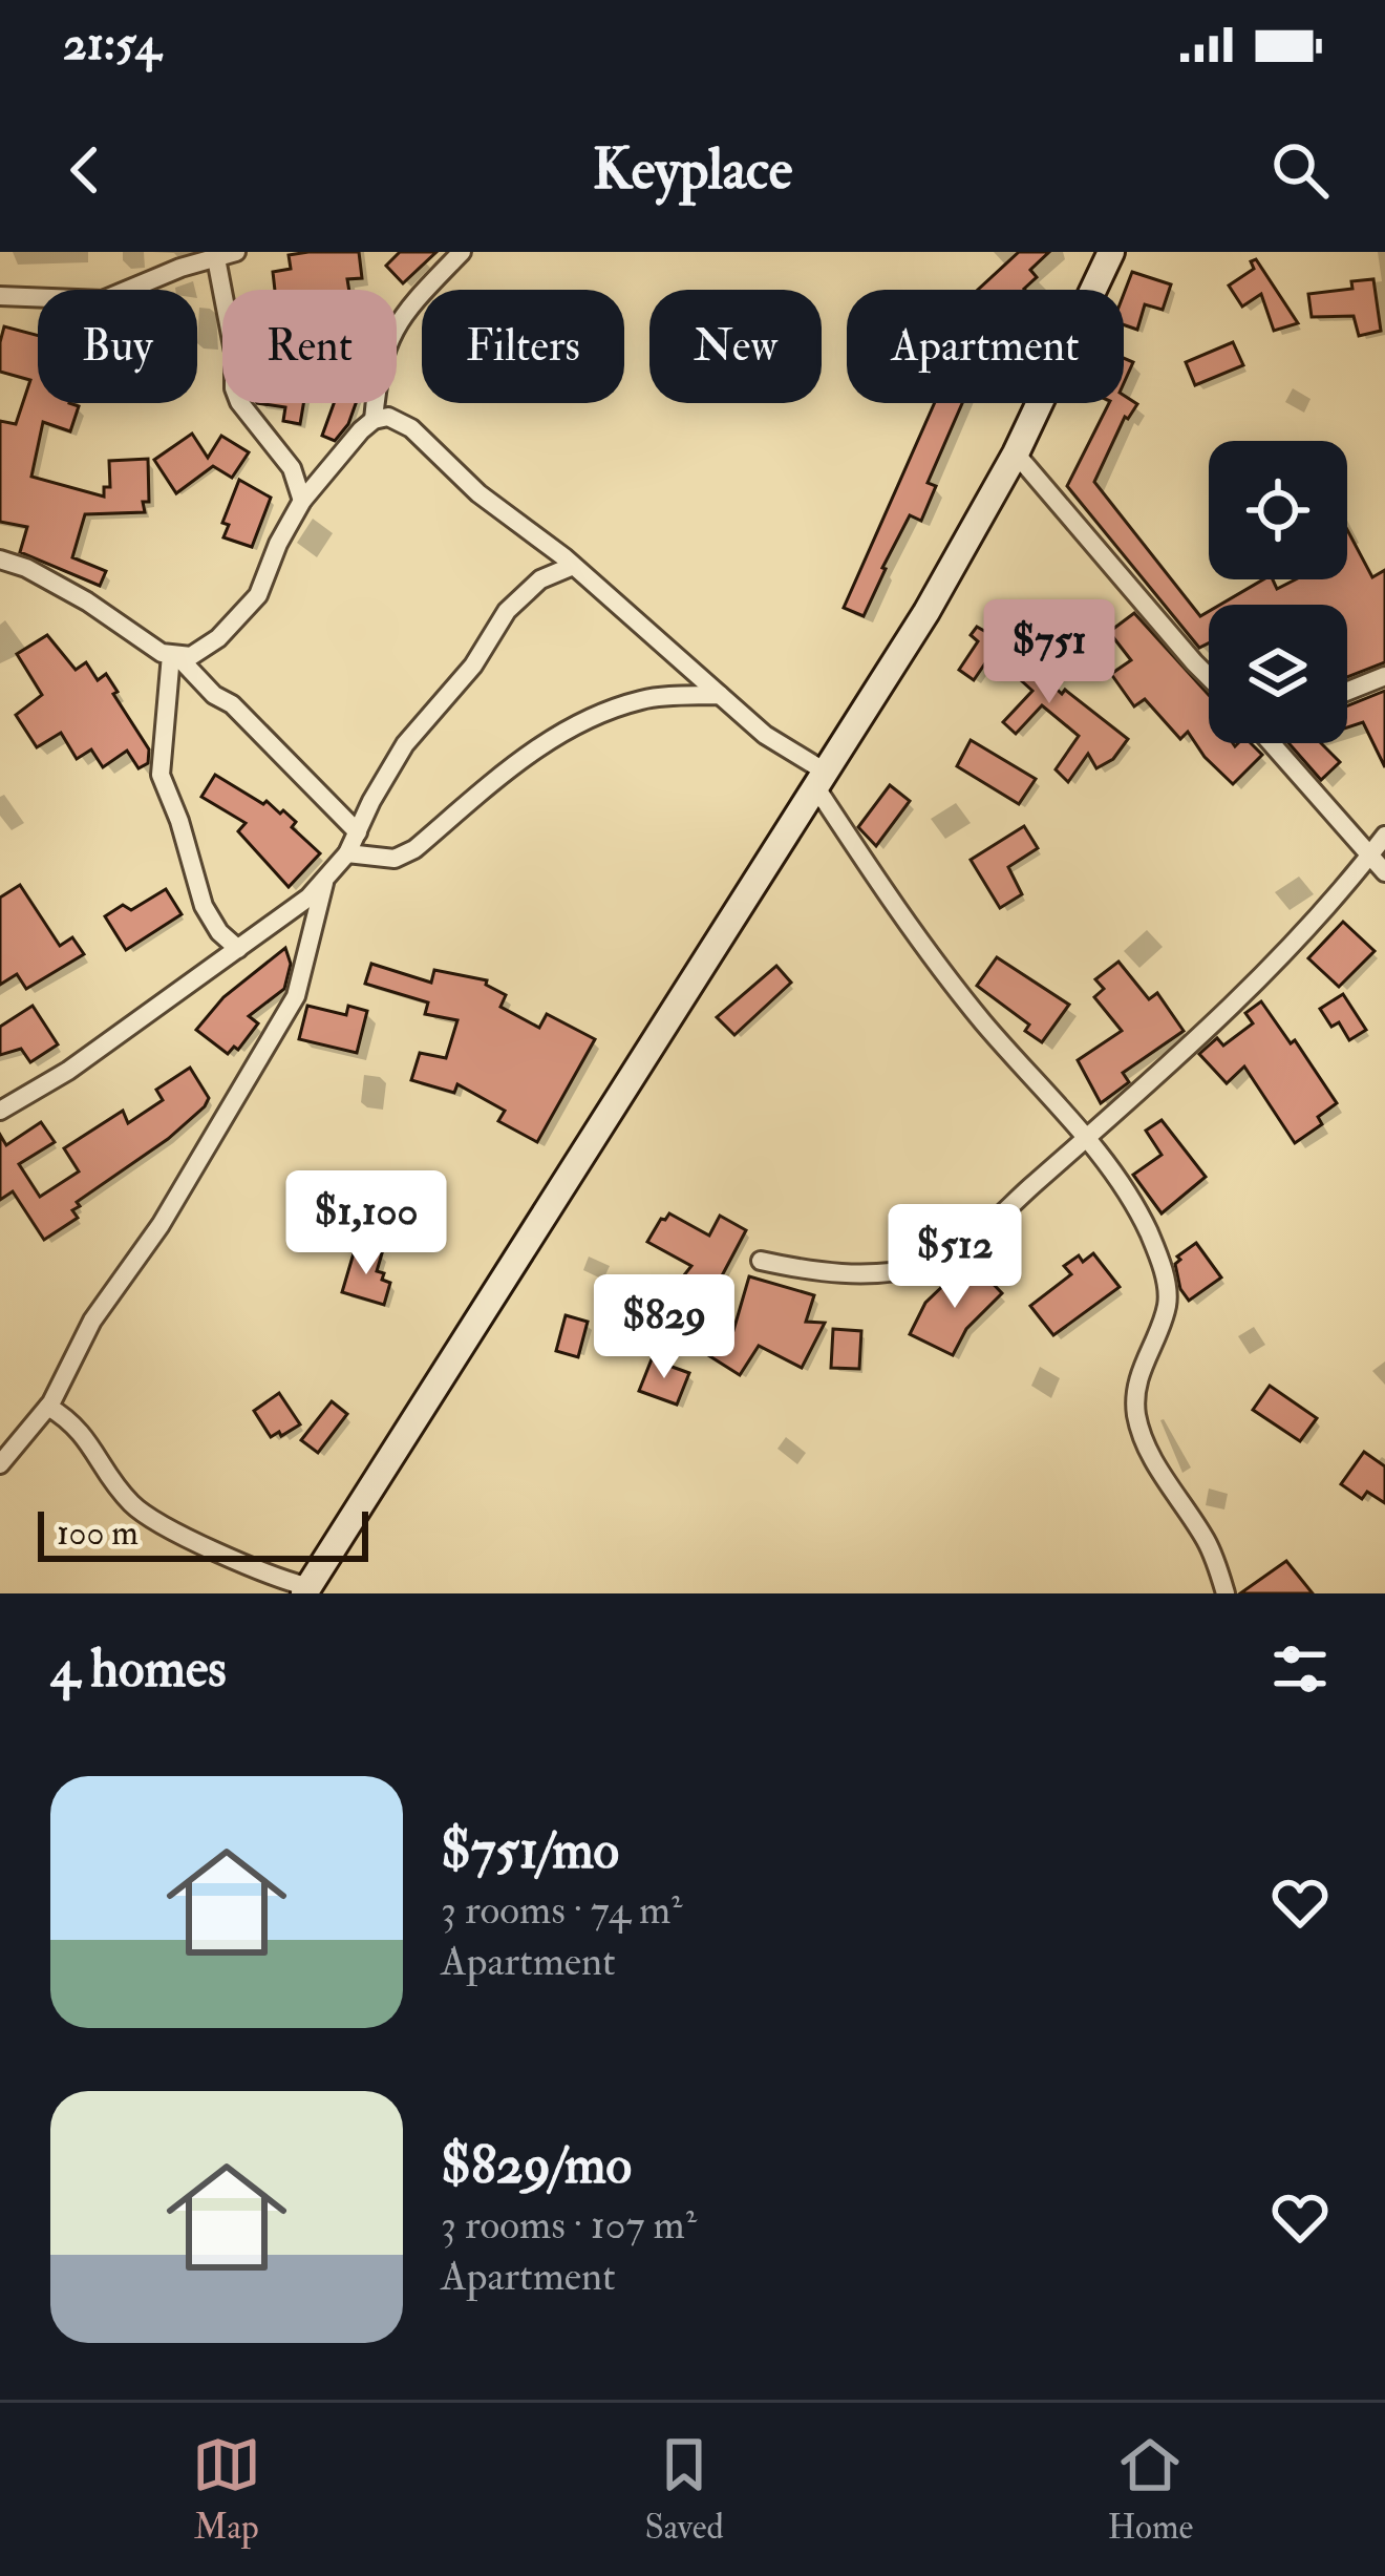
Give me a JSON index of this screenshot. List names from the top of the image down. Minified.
{"scale_bar":"100 m","page":{"status":"21:54","header":"Keyplace","chip":["Buy","Rent","Filters","New","Apartment"],"price":["$751","$1,100","$512","$829"],"scale":"100 m","heading":"4 homes","list":[{"name":"$751/mo","note":"3 rooms · 74 m² · Apartment"},{"name":"$829/mo","note":"3 rooms · 107 m² · Apartment"}],"tabs":["Map","Saved","Home"]}}
